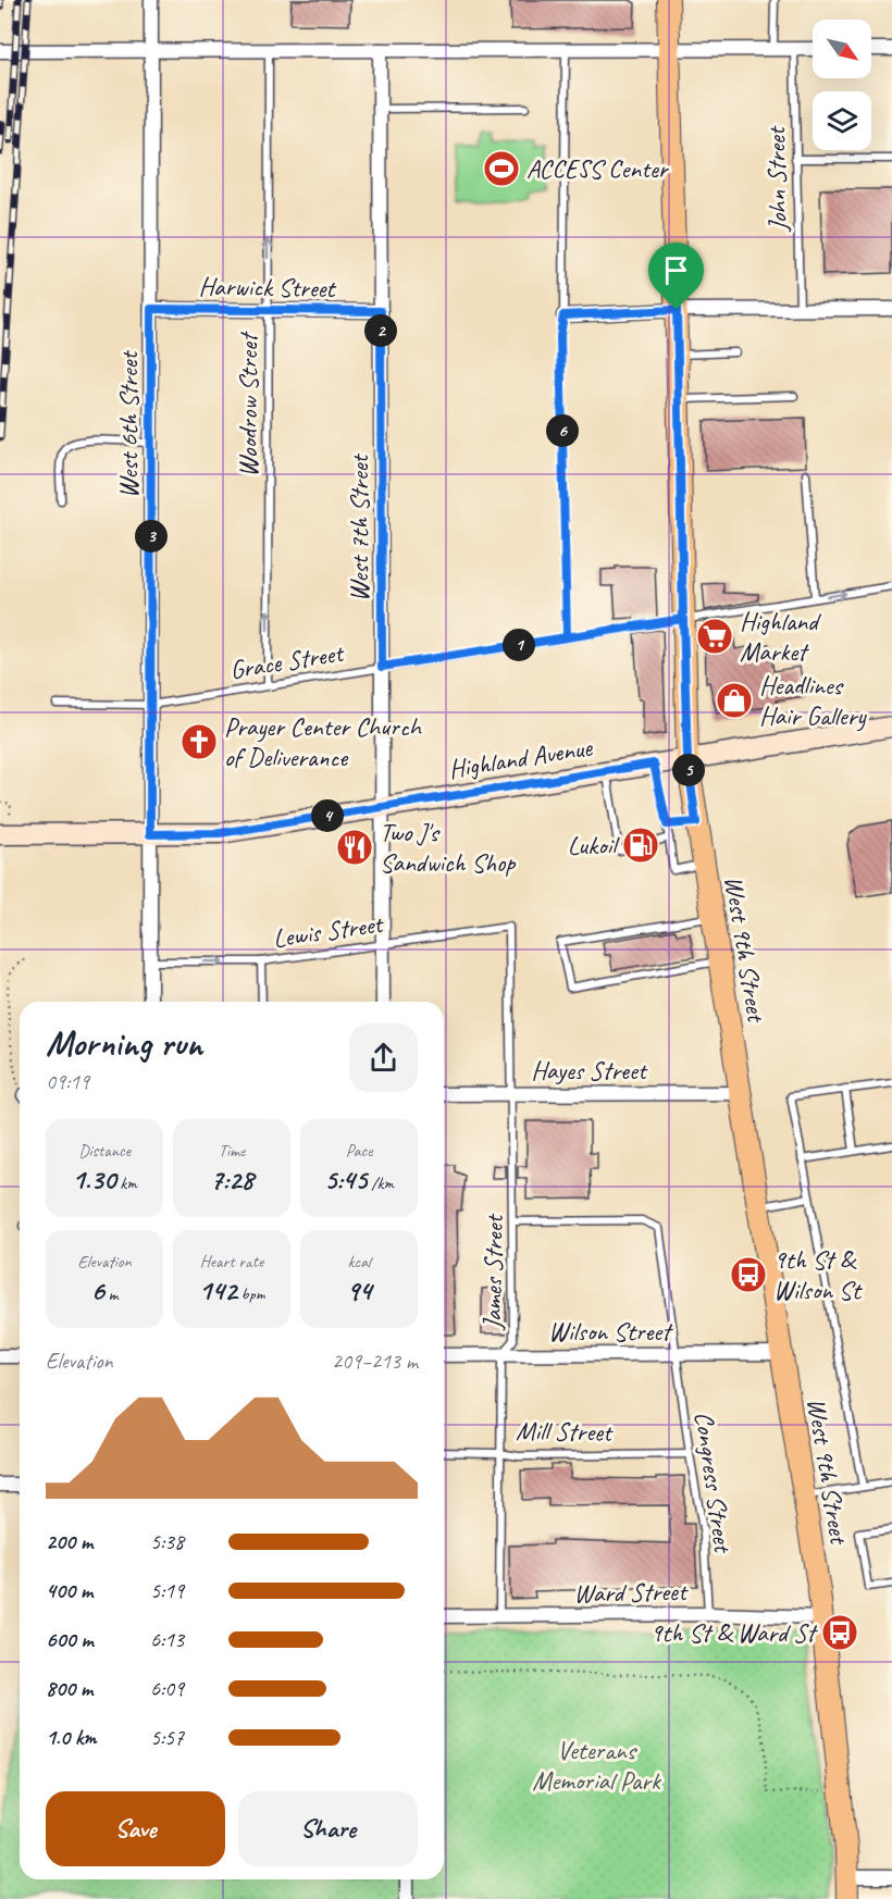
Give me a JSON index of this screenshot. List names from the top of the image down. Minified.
{"streets":{"main road":["Highland Avenue","West 9th Street"],"street":["Harwick Street","West 6th Street","West 7th Street","Hayes Street","Wilson Street","Ward Street"],"lane":["John Street","Woodrow Street","Grace Street","Lewis Street","James Street","Mill Street","Congress Street"]},"crossings":[["Harwick Street","Woodrow Street"],["Harwick Street","West 6th Street"],["Harwick Street","West 7th Street"],["Woodrow Street","Grace Street"],["West 6th Street","Grace Street"],["West 6th Street","Highland Avenue"],["West 6th Street","Lewis Street"],["West 7th Street","Grace Street"],["West 7th Street","Highland Avenue"],["West 7th Street","Lewis Street"],["Grace Street","West 9th Street"],["Highland Avenue","West 9th Street"],["Lewis Street","James Street"],["West 9th Street","Hayes Street"],["West 9th Street","Wilson Street"],["West 9th Street","Ward Street"],["Hayes Street","James Street"],["James Street","Wilson Street"],["James Street","Mill Street"],["James Street","Congress Street"],["James Street","Ward Street"],["Wilson Street","Congress Street"],["Mill Street","Congress Street"],["Congress Street","Ward Street"]],"one_way":["Woodrow Street"],"parks":["Veterans Memorial Park"],"places":{"sports":["ACCESS Center"],"supermarket":["Highland Market"],"shop":["Headlines Hair Gallery"],"church":["Prayer Center Church of Deliverance"],"fuel station":["Lukoil"],"restaurant":["Two J's Sandwich Shop"],"bus stop":["9th St & Wilson St","9th St & Ward St"]},"north":"bottom right","page":{"pins":["2","6","3","1","5","4"],"heading":["Morning run","09:19"],"stats":[["Distance","1.30 km"],["Time","7:28"],["Pace","5:45 /km"],["Elevation","6 m"],["Heart rate","142 bpm"],["kcal","94"]],"chart":["Elevation","209–213 m"],"list":[{"name":"200 m","note":"5:38"},{"name":"400 m","note":"5:19"},{"name":"600 m","note":"6:13"},{"name":"800 m","note":"6:09"},{"name":"1.0 km","note":"5:57"}],"buttons":["Save","Share"]}}
